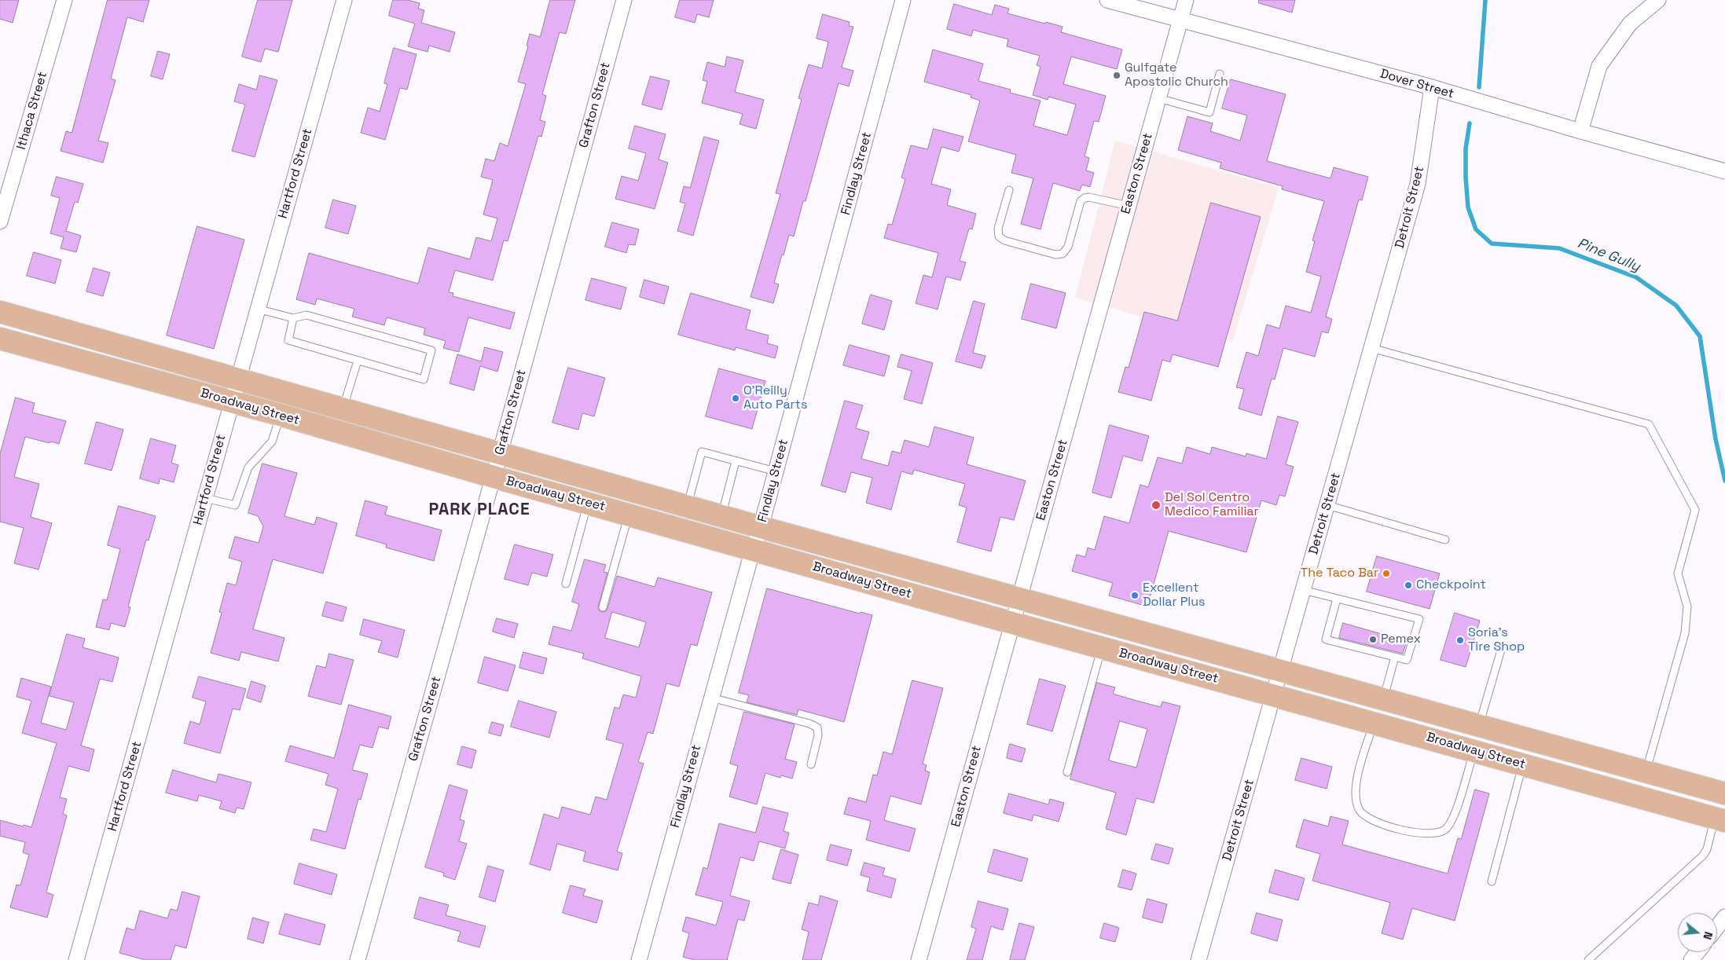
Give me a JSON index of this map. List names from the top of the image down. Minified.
{"streets":{"main road":["Broadway Street"],"street":["Dover Street","Grafton Street","Ithaca Street","Hartford Street","Findlay Street","Easton Street","Detroit Street"]},"crossings":[["Dover Street","Easton Street"],["Dover Street","Detroit Street"],["Grafton Street","Broadway Street"],["Hartford Street","Broadway Street"],["Findlay Street","Broadway Street"],["Easton Street","Broadway Street"],["Detroit Street","Broadway Street"]],"districts":["PARK PLACE"],"water":["Pine Gully"],"places":["Gulfgate Apostolic Church","O'Reilly Auto Parts","Del Sol Centro Medico Familiar","The Taco Bar","Checkpoint","Excellent Dollar Plus","Pemex","Soria's Tire Shop"],"north":"right"}
